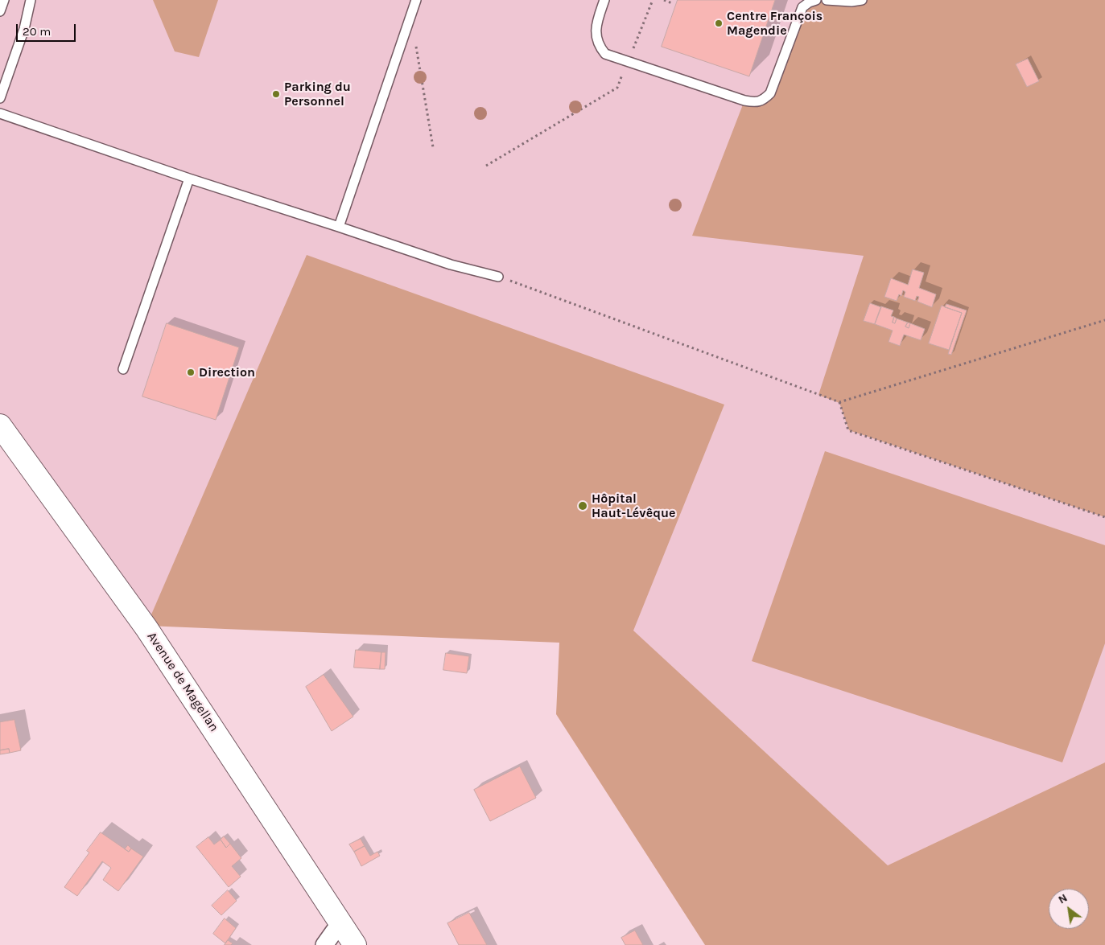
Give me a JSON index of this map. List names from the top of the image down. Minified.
{"streets":{"street":["Avenue de Magellan"]},"places":["Centre François Magendie","Parking du Personnel","Direction","Hôpital Haut-Lévêque"],"scale_bar":"20 m","north":"top left"}
